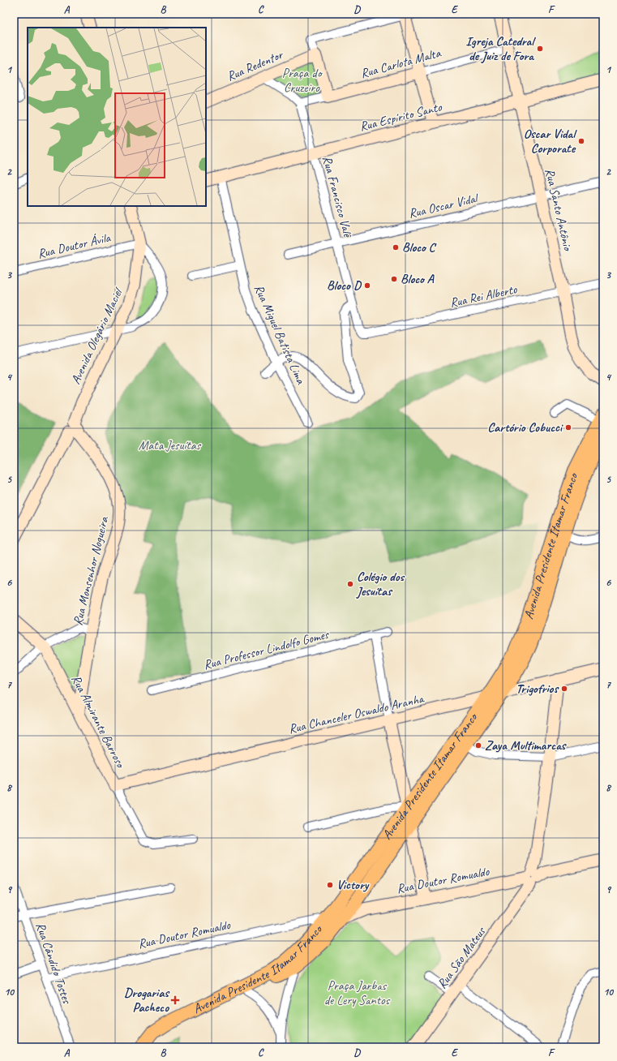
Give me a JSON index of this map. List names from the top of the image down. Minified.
{"streets":{"main road":["Avenida Presidente Itamar Franco"],"street":["Rua Carlota Malta","Rua Redentor","Rua Espírito Santo","Rua Francisco Valê","Rua Oscar Vidal","Rua Santo Antônio","Rua Doutor Ávila","Rua Rei Alberto","Rua Miguel Batista Lima","Avenida Olegário Maciel","Rua Monsenhor Nogueira","Rua Professor Lindolfo Gomes","Rua Chanceler Oswaldo Aranha","Rua Almirante Barroso","Rua Doutor Romualdo","Rua São Mateus","Rua Cândido Tostes"]},"crossings":[["Rua Carlota Malta","Rua Francisco Valê"],["Rua Carlota Malta","Rua Santo Antônio"],["Rua Espírito Santo","Rua Francisco Valê"],["Rua Espírito Santo","Rua Santo Antônio"],["Rua Espírito Santo","Rua Miguel Batista Lima"],["Rua Francisco Valê","Rua Oscar Vidal"],["Rua Francisco Valê","Rua Rei Alberto"],["Rua Oscar Vidal","Rua Santo Antônio"],["Rua Santo Antônio","Rua Rei Alberto"],["Rua Doutor Ávila","Avenida Olegário Maciel"],["Avenida Olegário Maciel","Rua Monsenhor Nogueira"],["Avenida Presidente Itamar Franco","Rua Chanceler Oswaldo Aranha"],["Avenida Presidente Itamar Franco","Rua Doutor Romualdo"],["Rua Monsenhor Nogueira","Rua Almirante Barroso"],["Rua Chanceler Oswaldo Aranha","Rua Almirante Barroso"],["Rua Chanceler Oswaldo Aranha","Rua São Mateus"],["Rua Doutor Romualdo","Rua São Mateus"],["Rua Doutor Romualdo","Rua Cândido Tostes"]],"parks":["Praça do Cruzeiro","Mata Jesuítas","Praça Jarbas de Lery Santos"],"places":{"other":["Igreja Catedral de Juiz de Fora","Oscar Vidal Corporate","Bloco C","Bloco A","Bloco D","Cartório Cobucci","Colégio dos Jesuítas","Trigofrios","Zaya Multimarcas","Victory"],"health":["Drogarias Pacheco"]},"grid":{"columns":["A","B","C","D","E","F"],"rows":["1","2","3","4","5","6","7","8","9","10"]}}
